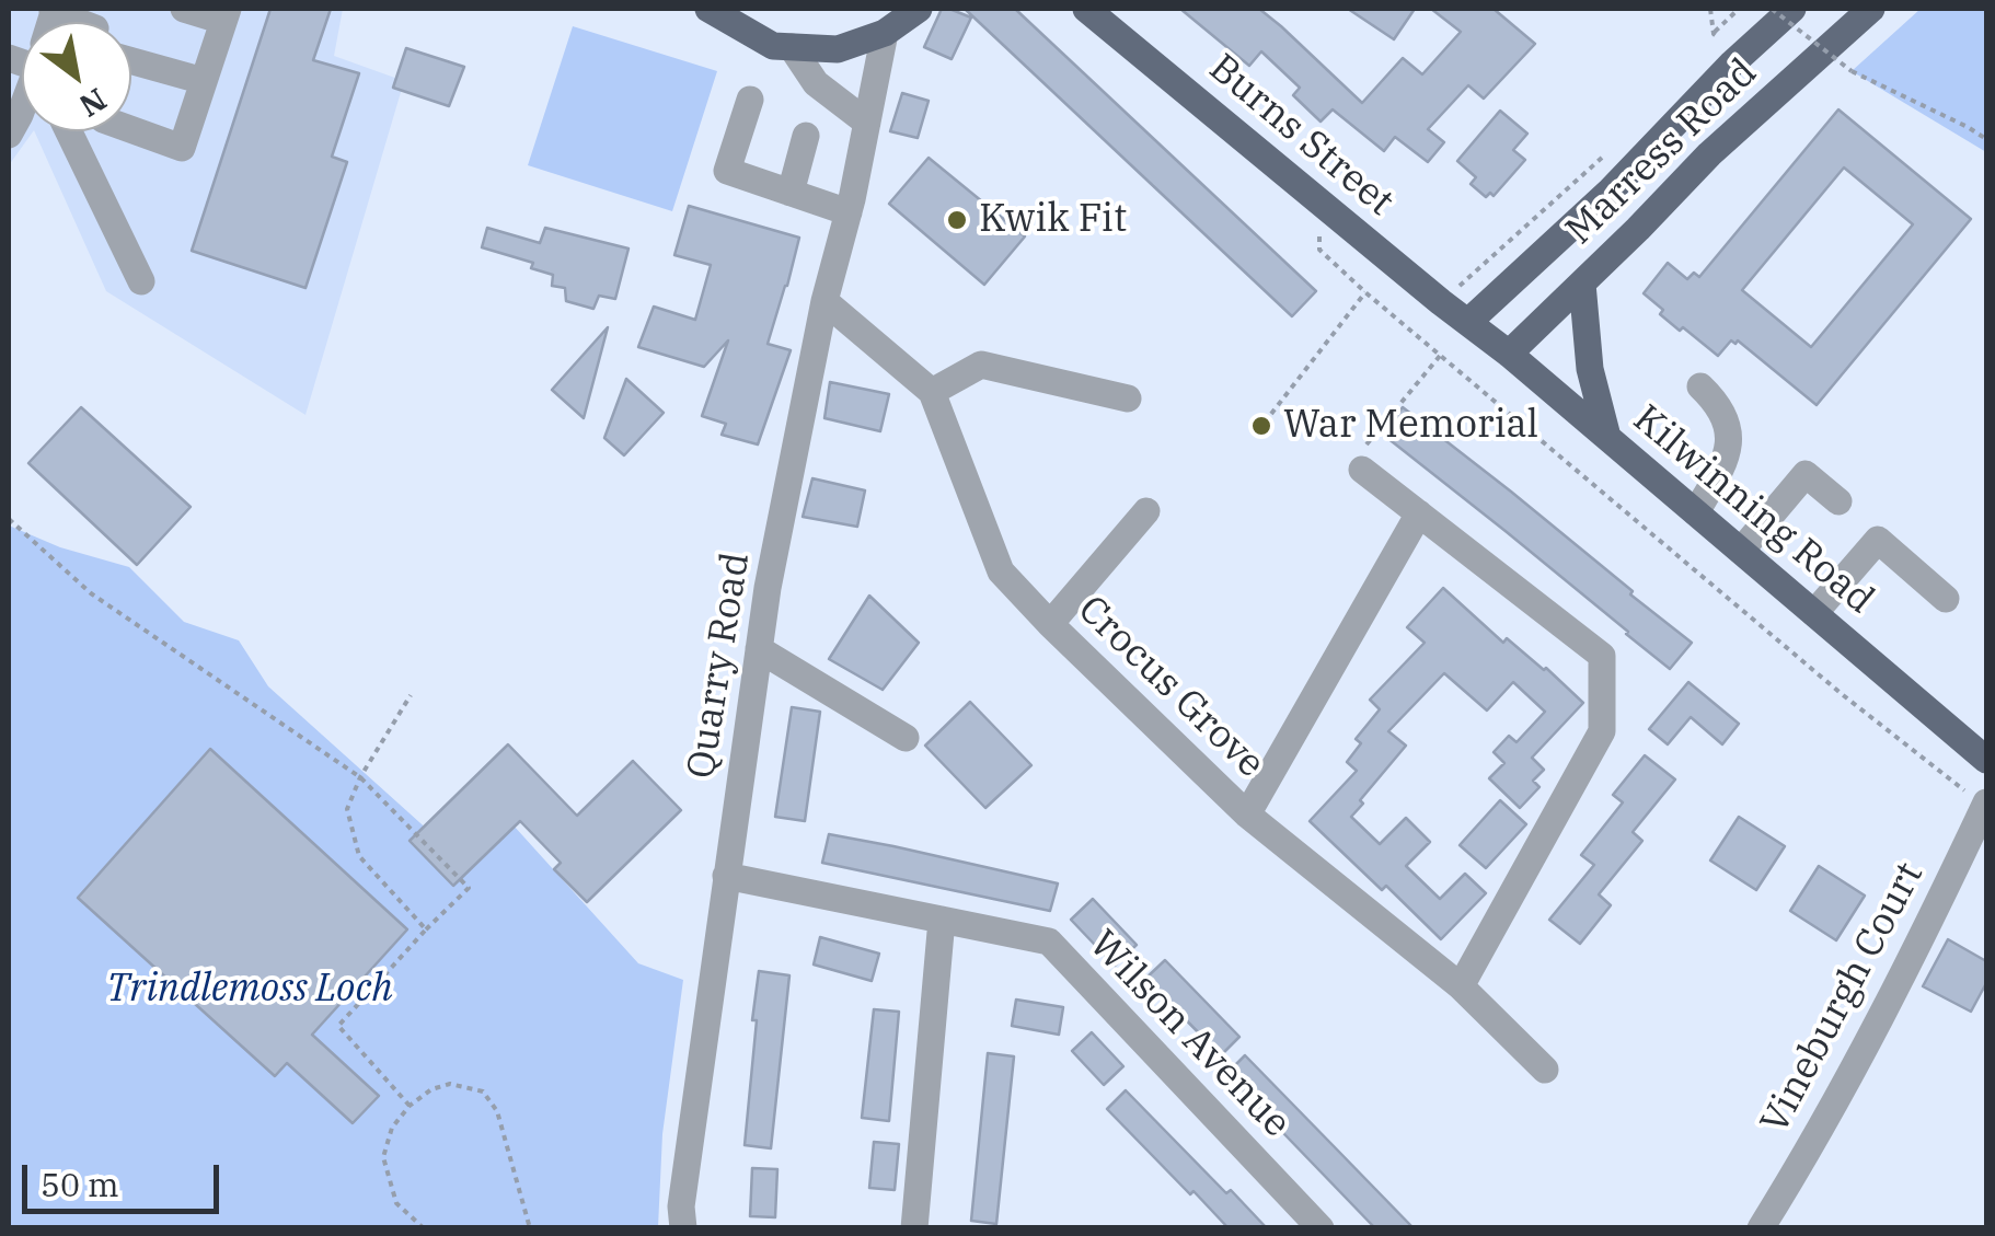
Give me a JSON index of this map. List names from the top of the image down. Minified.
{"streets":{"main road":["Burns Street","Marress Road","Kilwinning Road"],"street":["Quarry Road","Crocus Grove","Vineburgh Court","Wilson Avenue"]},"crossings":[["Burns Street","Marress Road"],["Burns Street","Kilwinning Road"],["Marress Road","Kilwinning Road"],["Quarry Road","Crocus Grove"],["Quarry Road","Wilson Avenue"]],"parks":["Trindlemoss Loch"],"places":["Kwik Fit","War Memorial"],"scale_bar":"50 m","north":"bottom right"}
